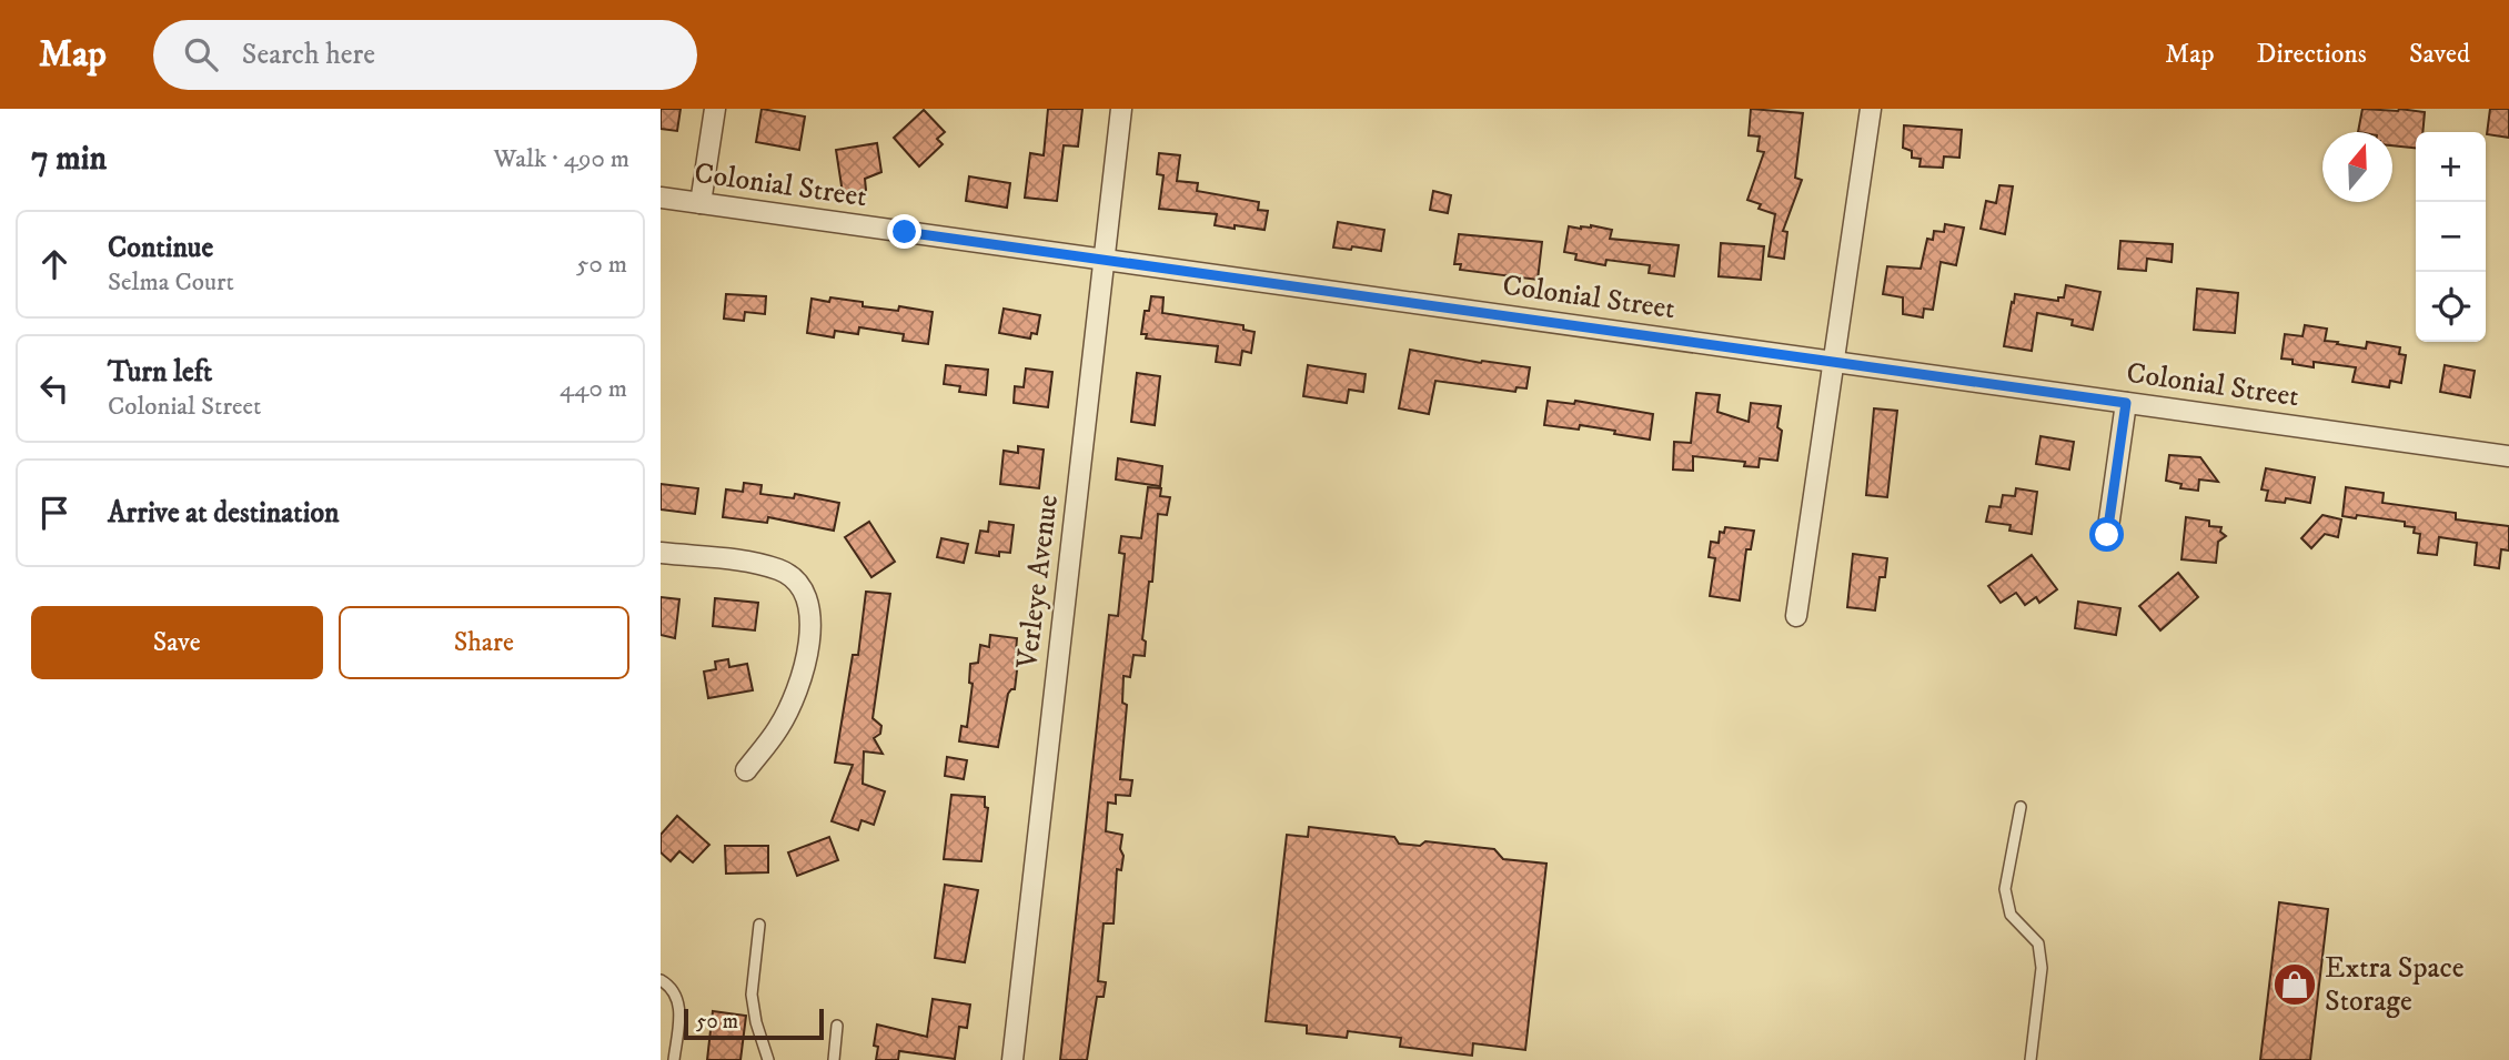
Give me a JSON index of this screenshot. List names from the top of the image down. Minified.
{"streets":{"street":["Colonial Street","Verleye Avenue"]},"crossings":[["Colonial Street","Verleye Avenue"]],"places":{"shop":["Extra Space Storage"]},"scale_bar":"50 m","north":"top","page":{"header":"Map","search":"Search here","nav":["Map","Directions","Saved"],"heading":["7 min","Walk · 490 m"],"map_buttons":["+","−"],"list":[["Continue","Selma Court","50 m"],["Turn left","Colonial Street","440 m"],"Arrive at destination"],"buttons":["Save","Share"],"scale":"50 m"}}
